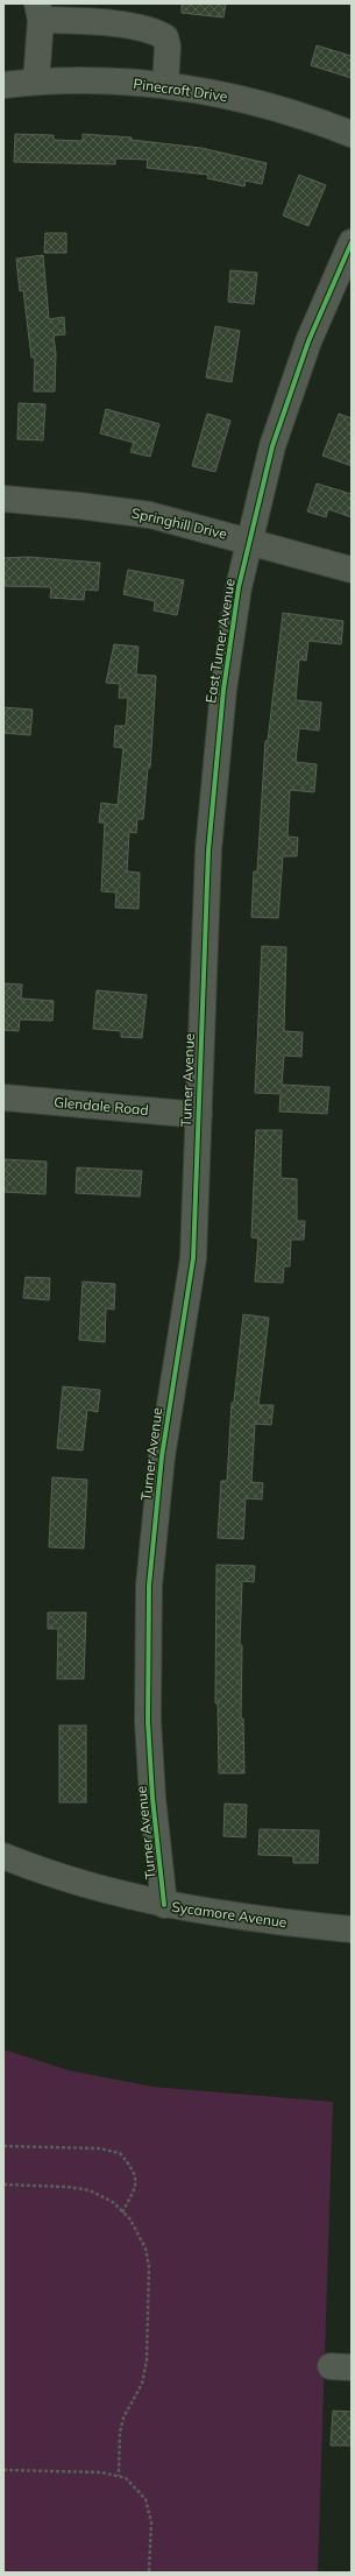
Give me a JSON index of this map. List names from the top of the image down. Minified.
{"streets":{"street":["Pinecroft Drive","Springhill Drive","East Turner Avenue","Turner Avenue","Glendale Road","Sycamore Avenue"]},"crossings":[["Springhill Drive","East Turner Avenue"],["East Turner Avenue","Turner Avenue"],["Turner Avenue","Glendale Road"],["Turner Avenue","Sycamore Avenue"]]}
